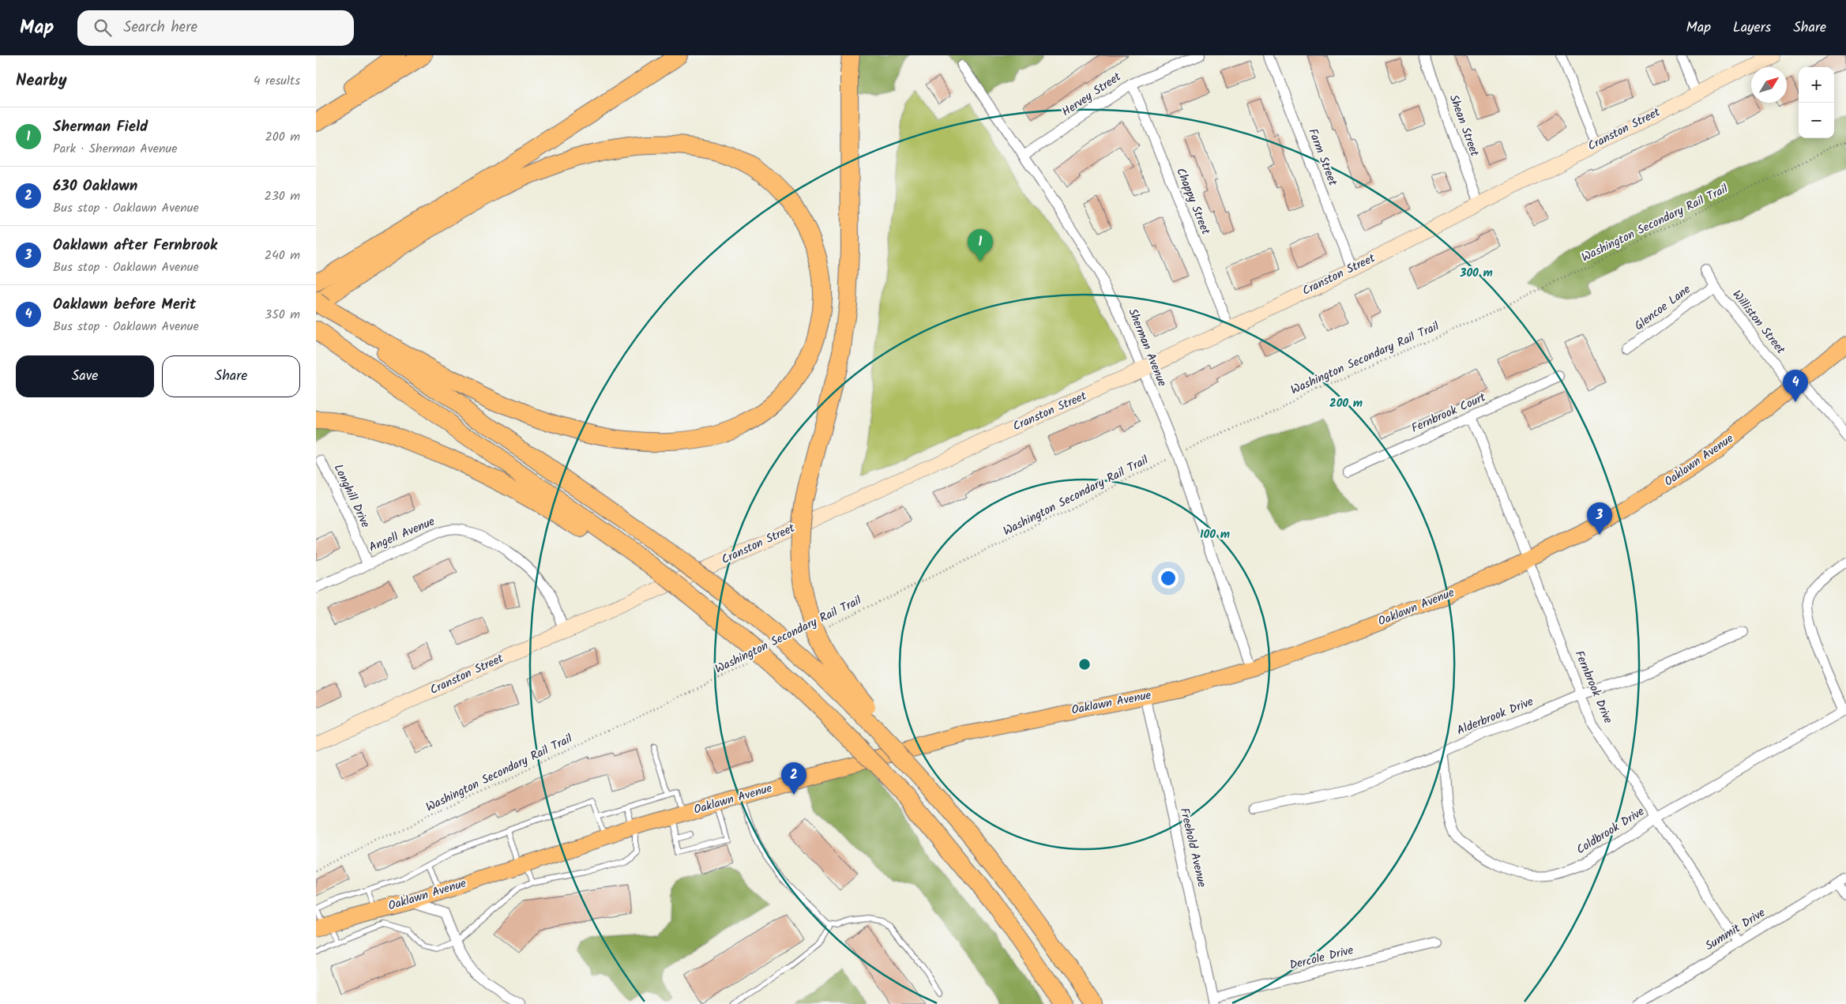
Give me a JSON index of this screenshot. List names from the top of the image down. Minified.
{"streets":{"main road":["Oaklawn Avenue"],"street":["Hervey Street","Shean Street","Cranston Street","Farm Street","Chappy Street","Glencoe Lane","Williston Street","Sherman Avenue","Fernbrook Court","Longhill Drive","Angell Avenue","Fernbrook Drive","Alderbrook Drive","Coldbrook Drive","Freehold Avenue","Summit Drive","Dercole Drive"],"path":["Washington Secondary Rail Trail"]},"crossings":[["Hervey Street","Chappy Street"],["Hervey Street","Sherman Avenue"],["Shean Street","Cranston Street"],["Cranston Street","Farm Street"],["Cranston Street","Chappy Street"],["Cranston Street","Sherman Avenue"],["Cranston Street","Angell Avenue"],["Washington Secondary Rail Trail","Sherman Avenue"],["Glencoe Lane","Williston Street"],["Williston Street","Oaklawn Avenue"],["Sherman Avenue","Oaklawn Avenue"],["Fernbrook Court","Fernbrook Drive"],["Oaklawn Avenue","Fernbrook Drive"],["Oaklawn Avenue","Freehold Avenue"],["Longhill Drive","Angell Avenue"],["Fernbrook Drive","Alderbrook Drive"],["Fernbrook Drive","Coldbrook Drive"],["Fernbrook Drive","Summit Drive"],["Alderbrook Drive","Coldbrook Drive"],["Freehold Avenue","Dercole Drive"]],"north":"top right","page":{"header":"Map","search":"Search here","nav":["Map","Layers","Share"],"heading":["Nearby","4 results"],"map_buttons":["+","−"],"list":[{"mark":"1","name":"Sherman Field","note":"Park · Sherman Avenue","value":"200 m"},{"mark":"2","name":"630 Oaklawn","note":"Bus stop · Oaklawn Avenue","value":"230 m"},{"mark":"3","name":"Oaklawn after Fernbrook","note":"Bus stop · Oaklawn Avenue","value":"240 m"},{"mark":"4","name":"Oaklawn before Merit","note":"Bus stop · Oaklawn Avenue","value":"350 m"}],"pins":["1","4","3","2"],"buttons":["Save","Share"]},"rings":["300 m","200 m","100 m"]}
